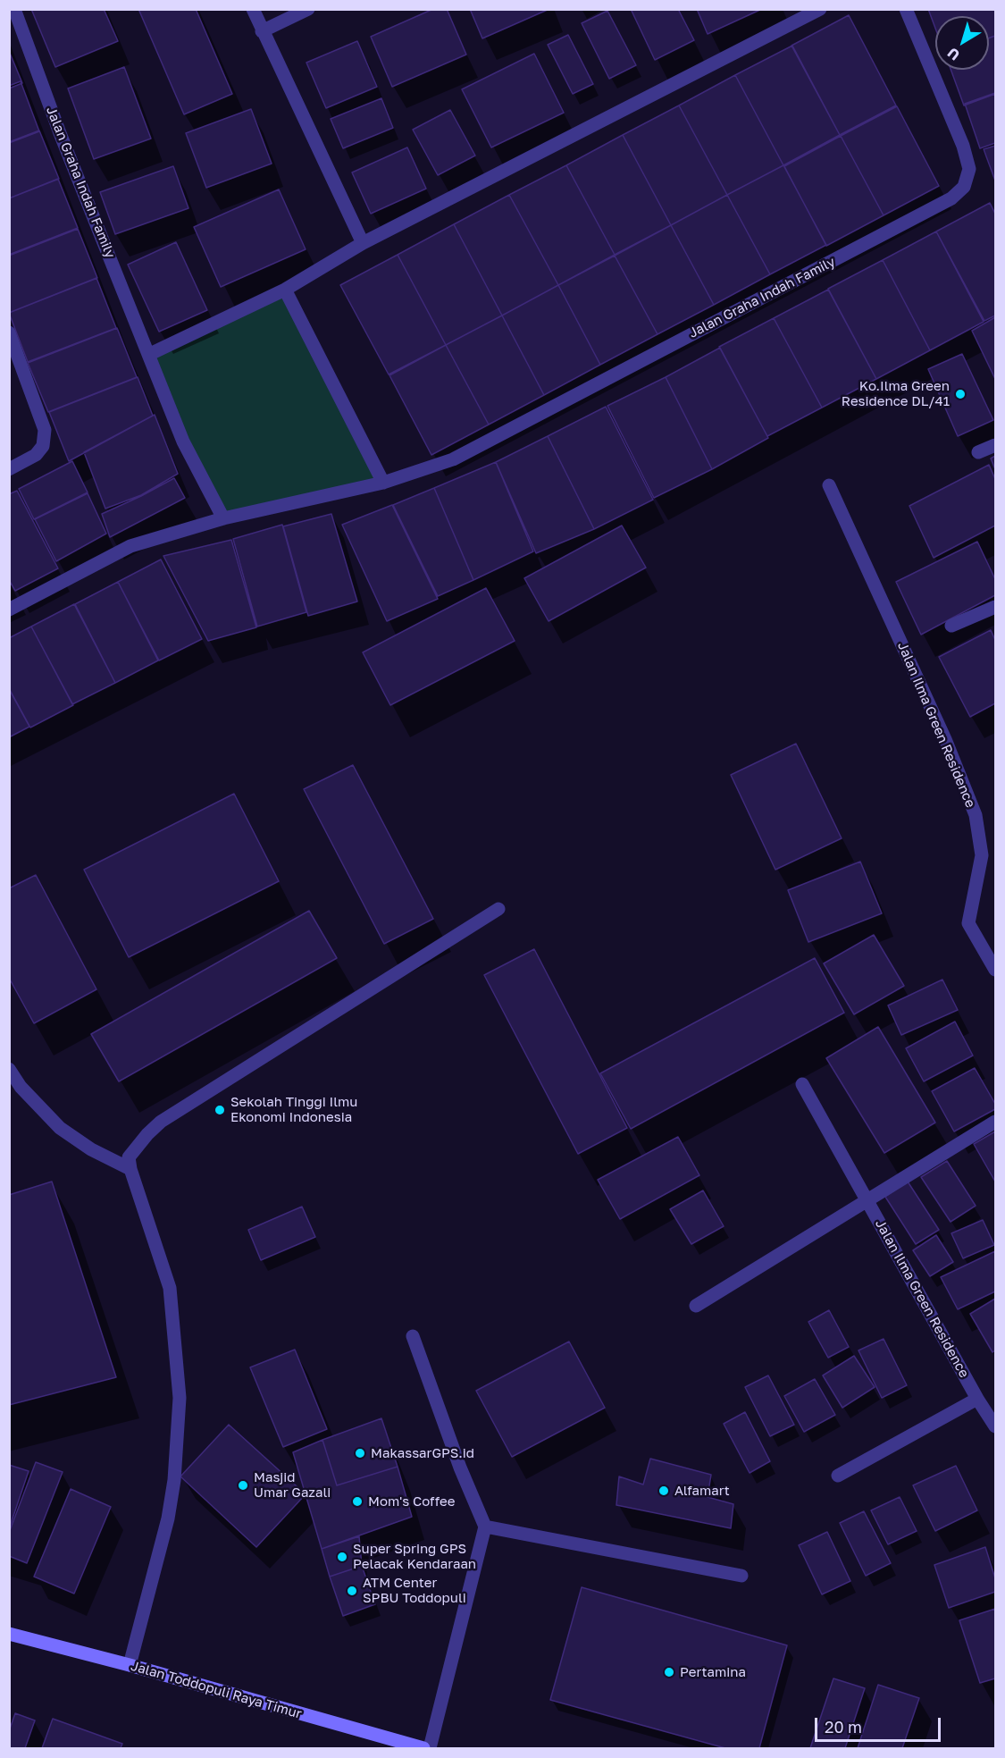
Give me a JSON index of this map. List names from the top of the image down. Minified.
{"streets":{"main road":["Jalan Toddopuli Raya Timur"],"street":["Jalan Graha Indah Family","Jalan Ilma Green Residence"]},"places":["Ko.Ilma Green Residence DL/41","Sekolah Tinggi Ilmu Ekonomi Indonesia","MakassarGPS.id","Masjid Umar Gazali","Alfamart","Mom's Coffee","Super Spring GPS Pelacak Kendaraan","ATM Center SPBU Toddopuli","Pertamina"],"scale_bar":"20 m","north":"bottom left"}
